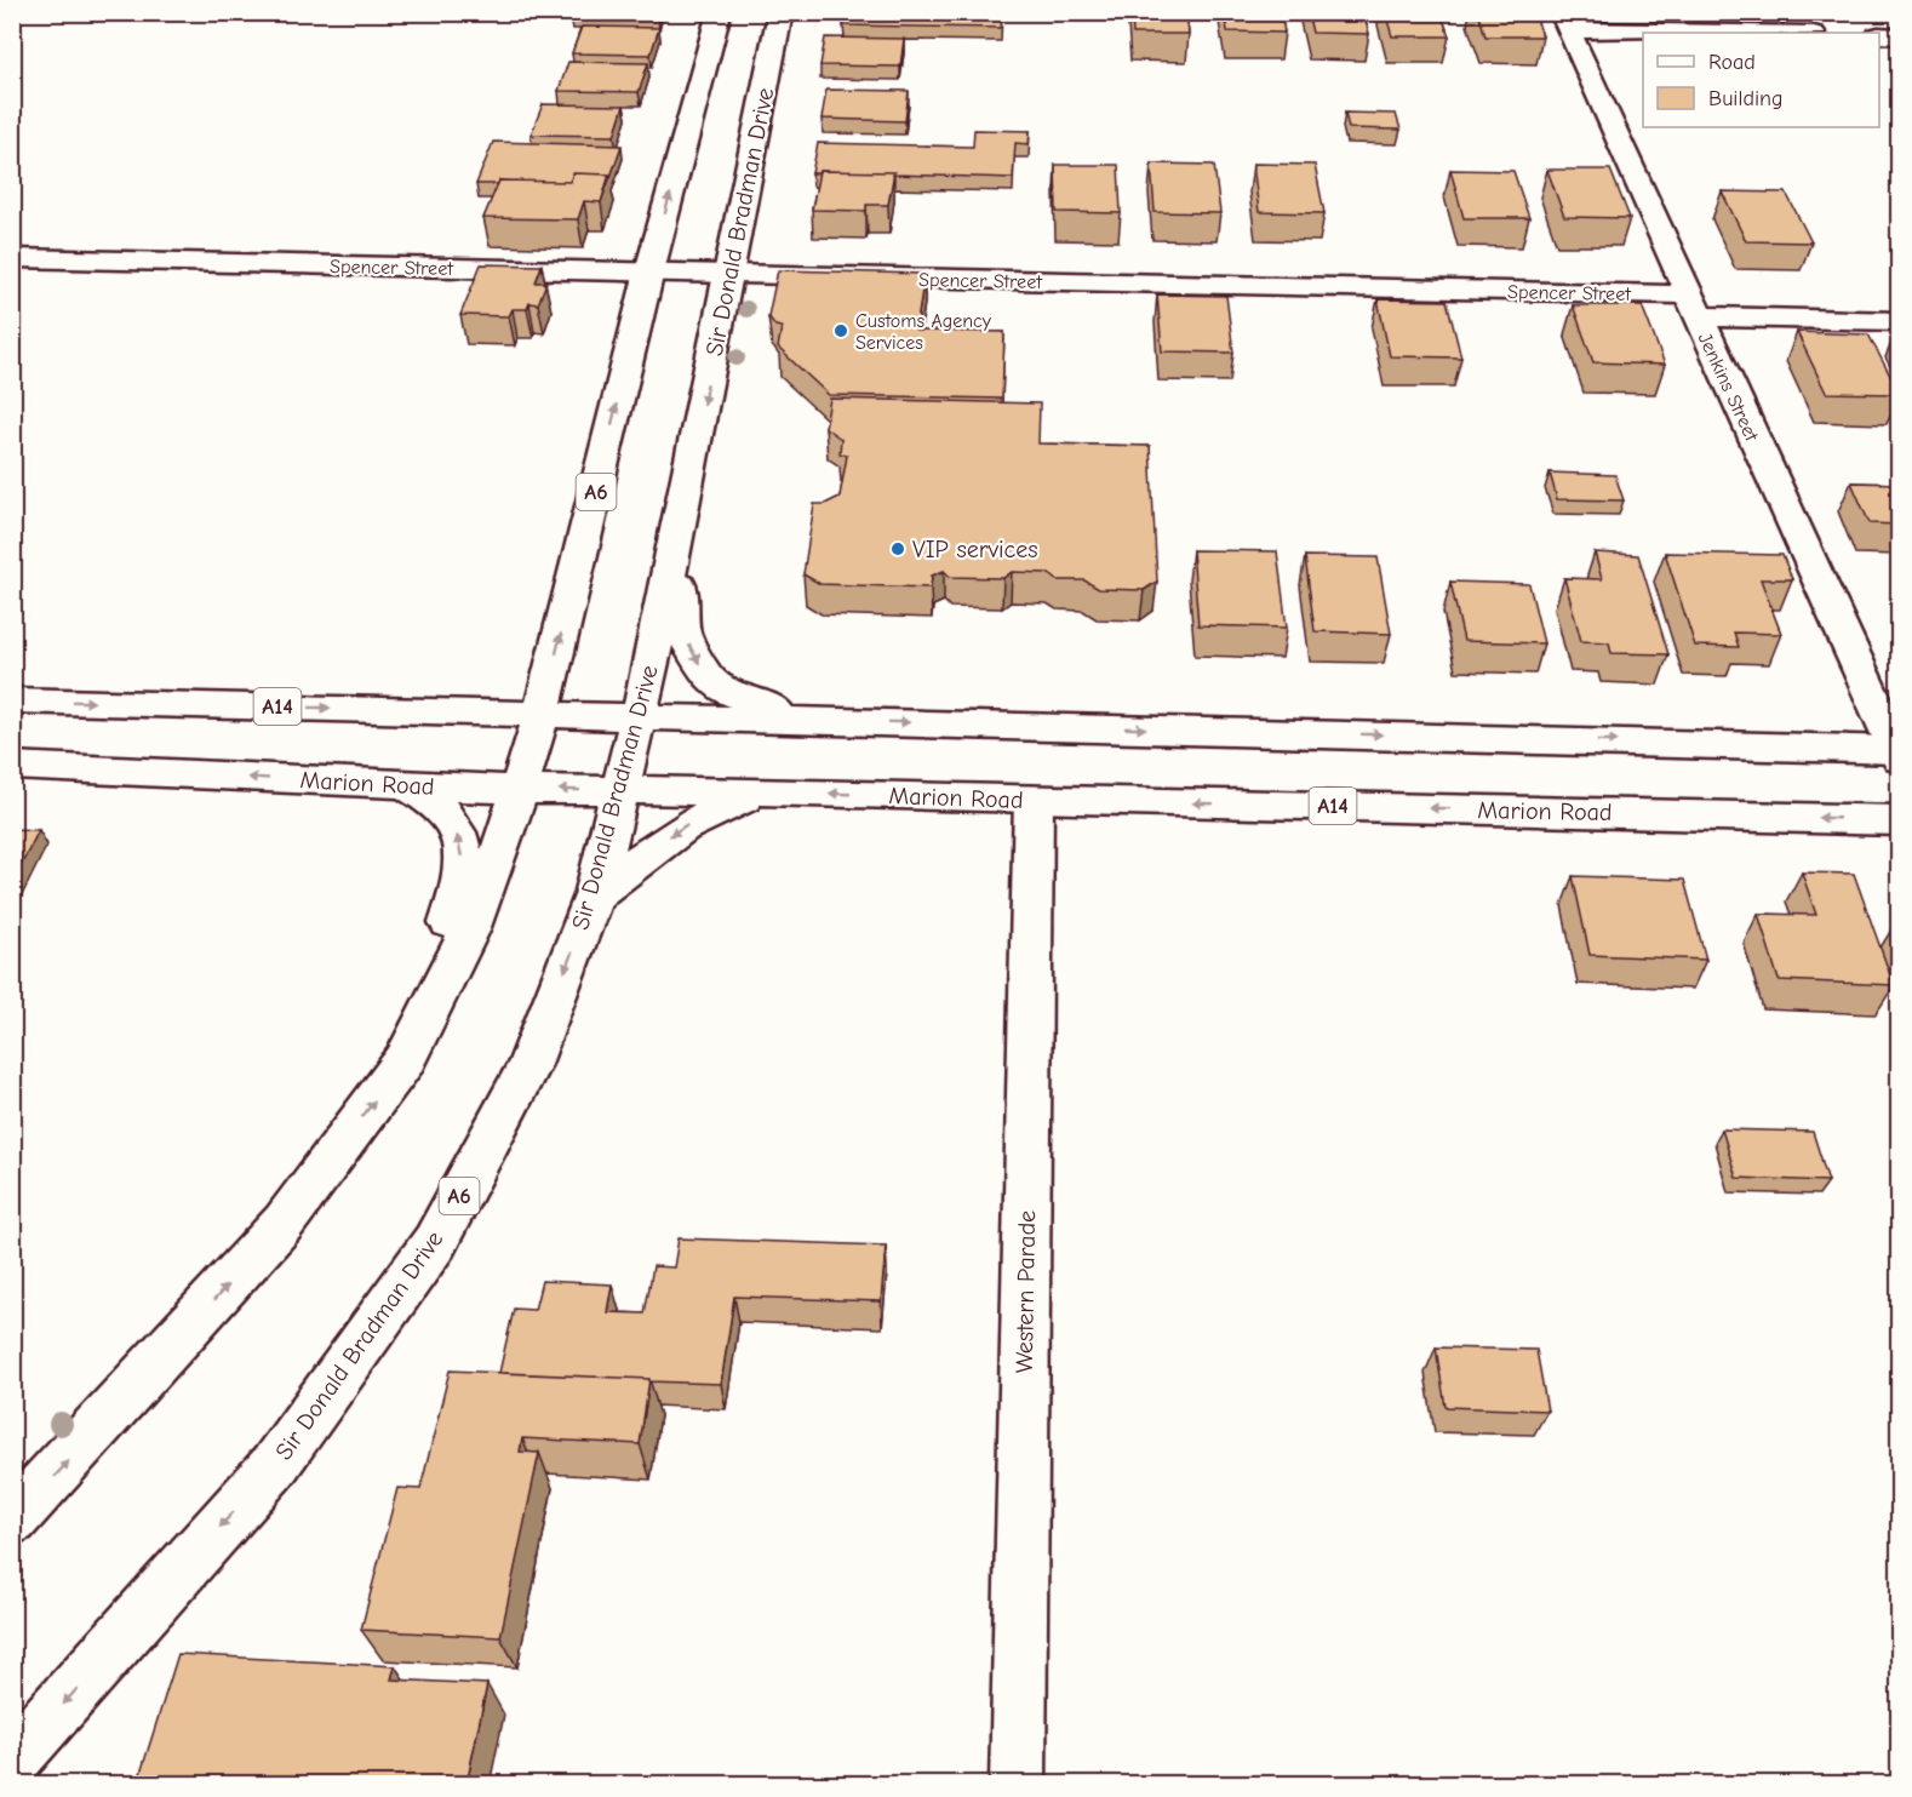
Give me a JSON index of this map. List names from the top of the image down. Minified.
{"streets":{"main road":["Sir Donald Bradman Drive","Spencer Street","Jenkins Street","A6","A14","Marion Road","Western Parade"]},"crossings":[["Sir Donald Bradman Drive","Spencer Street"],["Sir Donald Bradman Drive","A14"],["Sir Donald Bradman Drive","Marion Road"],["Spencer Street","Jenkins Street"],["Spencer Street","A6"],["Jenkins Street","A14"],["A6","A14"],["A6","Marion Road"],["Marion Road","Western Parade"]],"places":["Customs Agency Services","VIP services"],"legend":["Road","Building"]}
